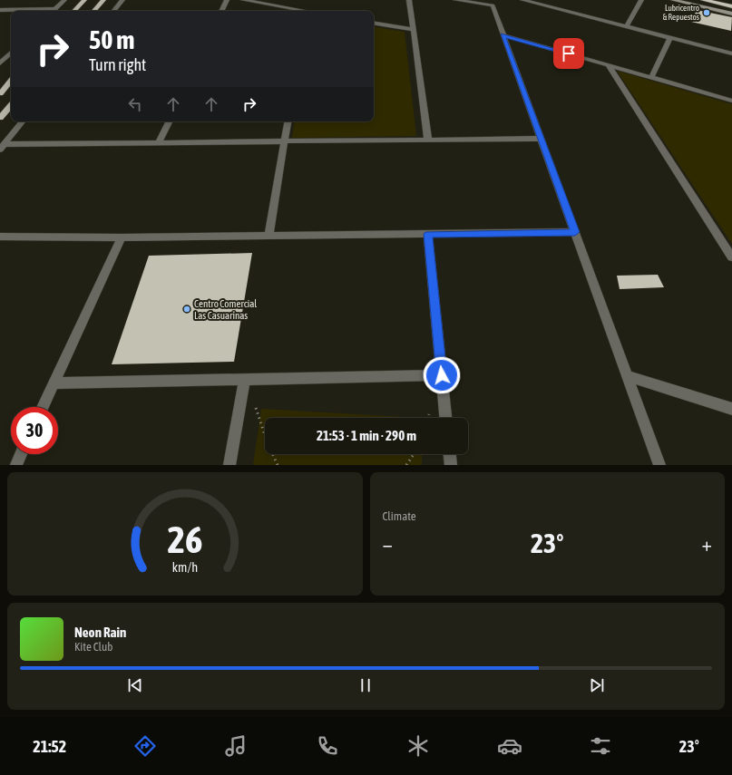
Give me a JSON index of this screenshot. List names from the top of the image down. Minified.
{"places":["Lubricentro & Repuestos","Centro Comercial Las Casuarinas"],"page":{"turn":["50 m","Turn right"],"limit":"30","trip":"21:53 · 1 min · 290 m","tile":"Climate","heat":["−","23°","+"],"song":["Neon Rain","Kite Club"],"tabs":["21:52","23°"],"gauge":["26","km/h"]}}
